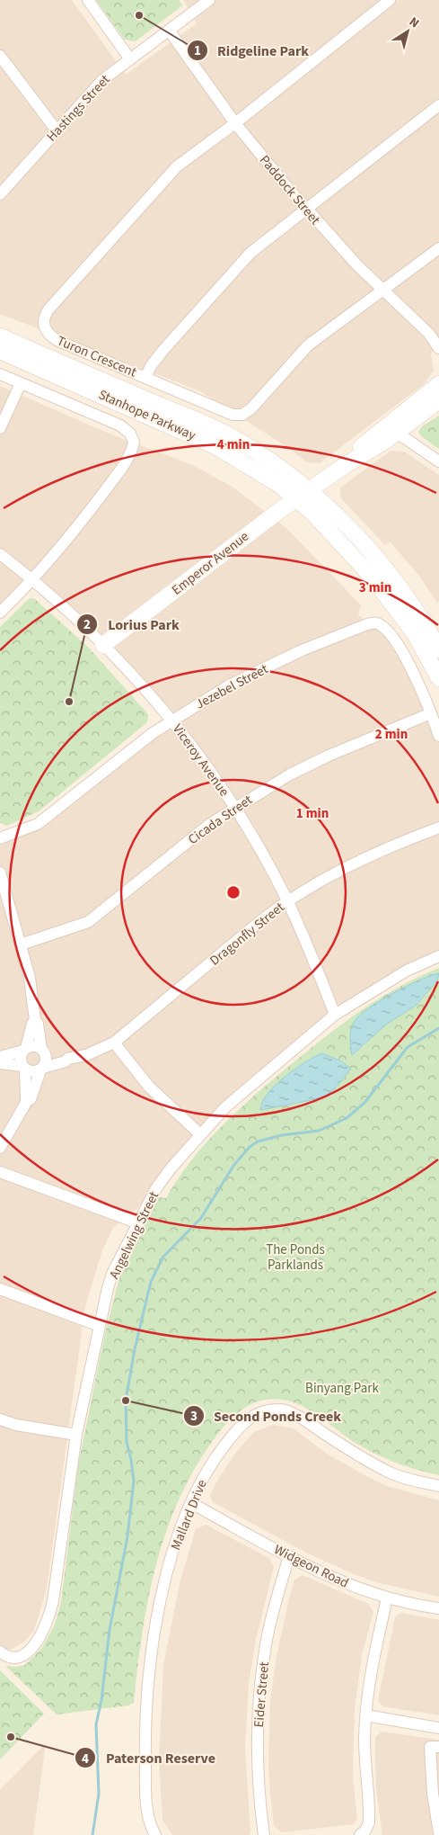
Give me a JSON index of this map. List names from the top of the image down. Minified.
{"streets":{"main road":["Stanhope Parkway","Emperor Avenue"],"street":["Hastings Street","Paddock Street","Turon Crescent","Jezebel Street","Viceroy Avenue","Cicada Street","Dragonfly Street","Angelwing Street","Mallard Drive","Widgeon Road","Eider Street"]},"crossings":[["Hastings Street","Paddock Street"],["Paddock Street","Turon Crescent"],["Stanhope Parkway","Emperor Avenue"],["Emperor Avenue","Viceroy Avenue"],["Jezebel Street","Viceroy Avenue"],["Jezebel Street","Cicada Street"],["Viceroy Avenue","Cicada Street"],["Viceroy Avenue","Dragonfly Street"],["Viceroy Avenue","Angelwing Street"],["Mallard Drive","Widgeon Road"],["Widgeon Road","Eider Street"]],"parks":["The Ponds Parklands","Binyang Park"],"places":["Ridgeline Park","Lorius Park","Second Ponds Creek","Paterson Reserve"],"north":"top right","rings":["4 min","3 min","2 min","1 min"]}
